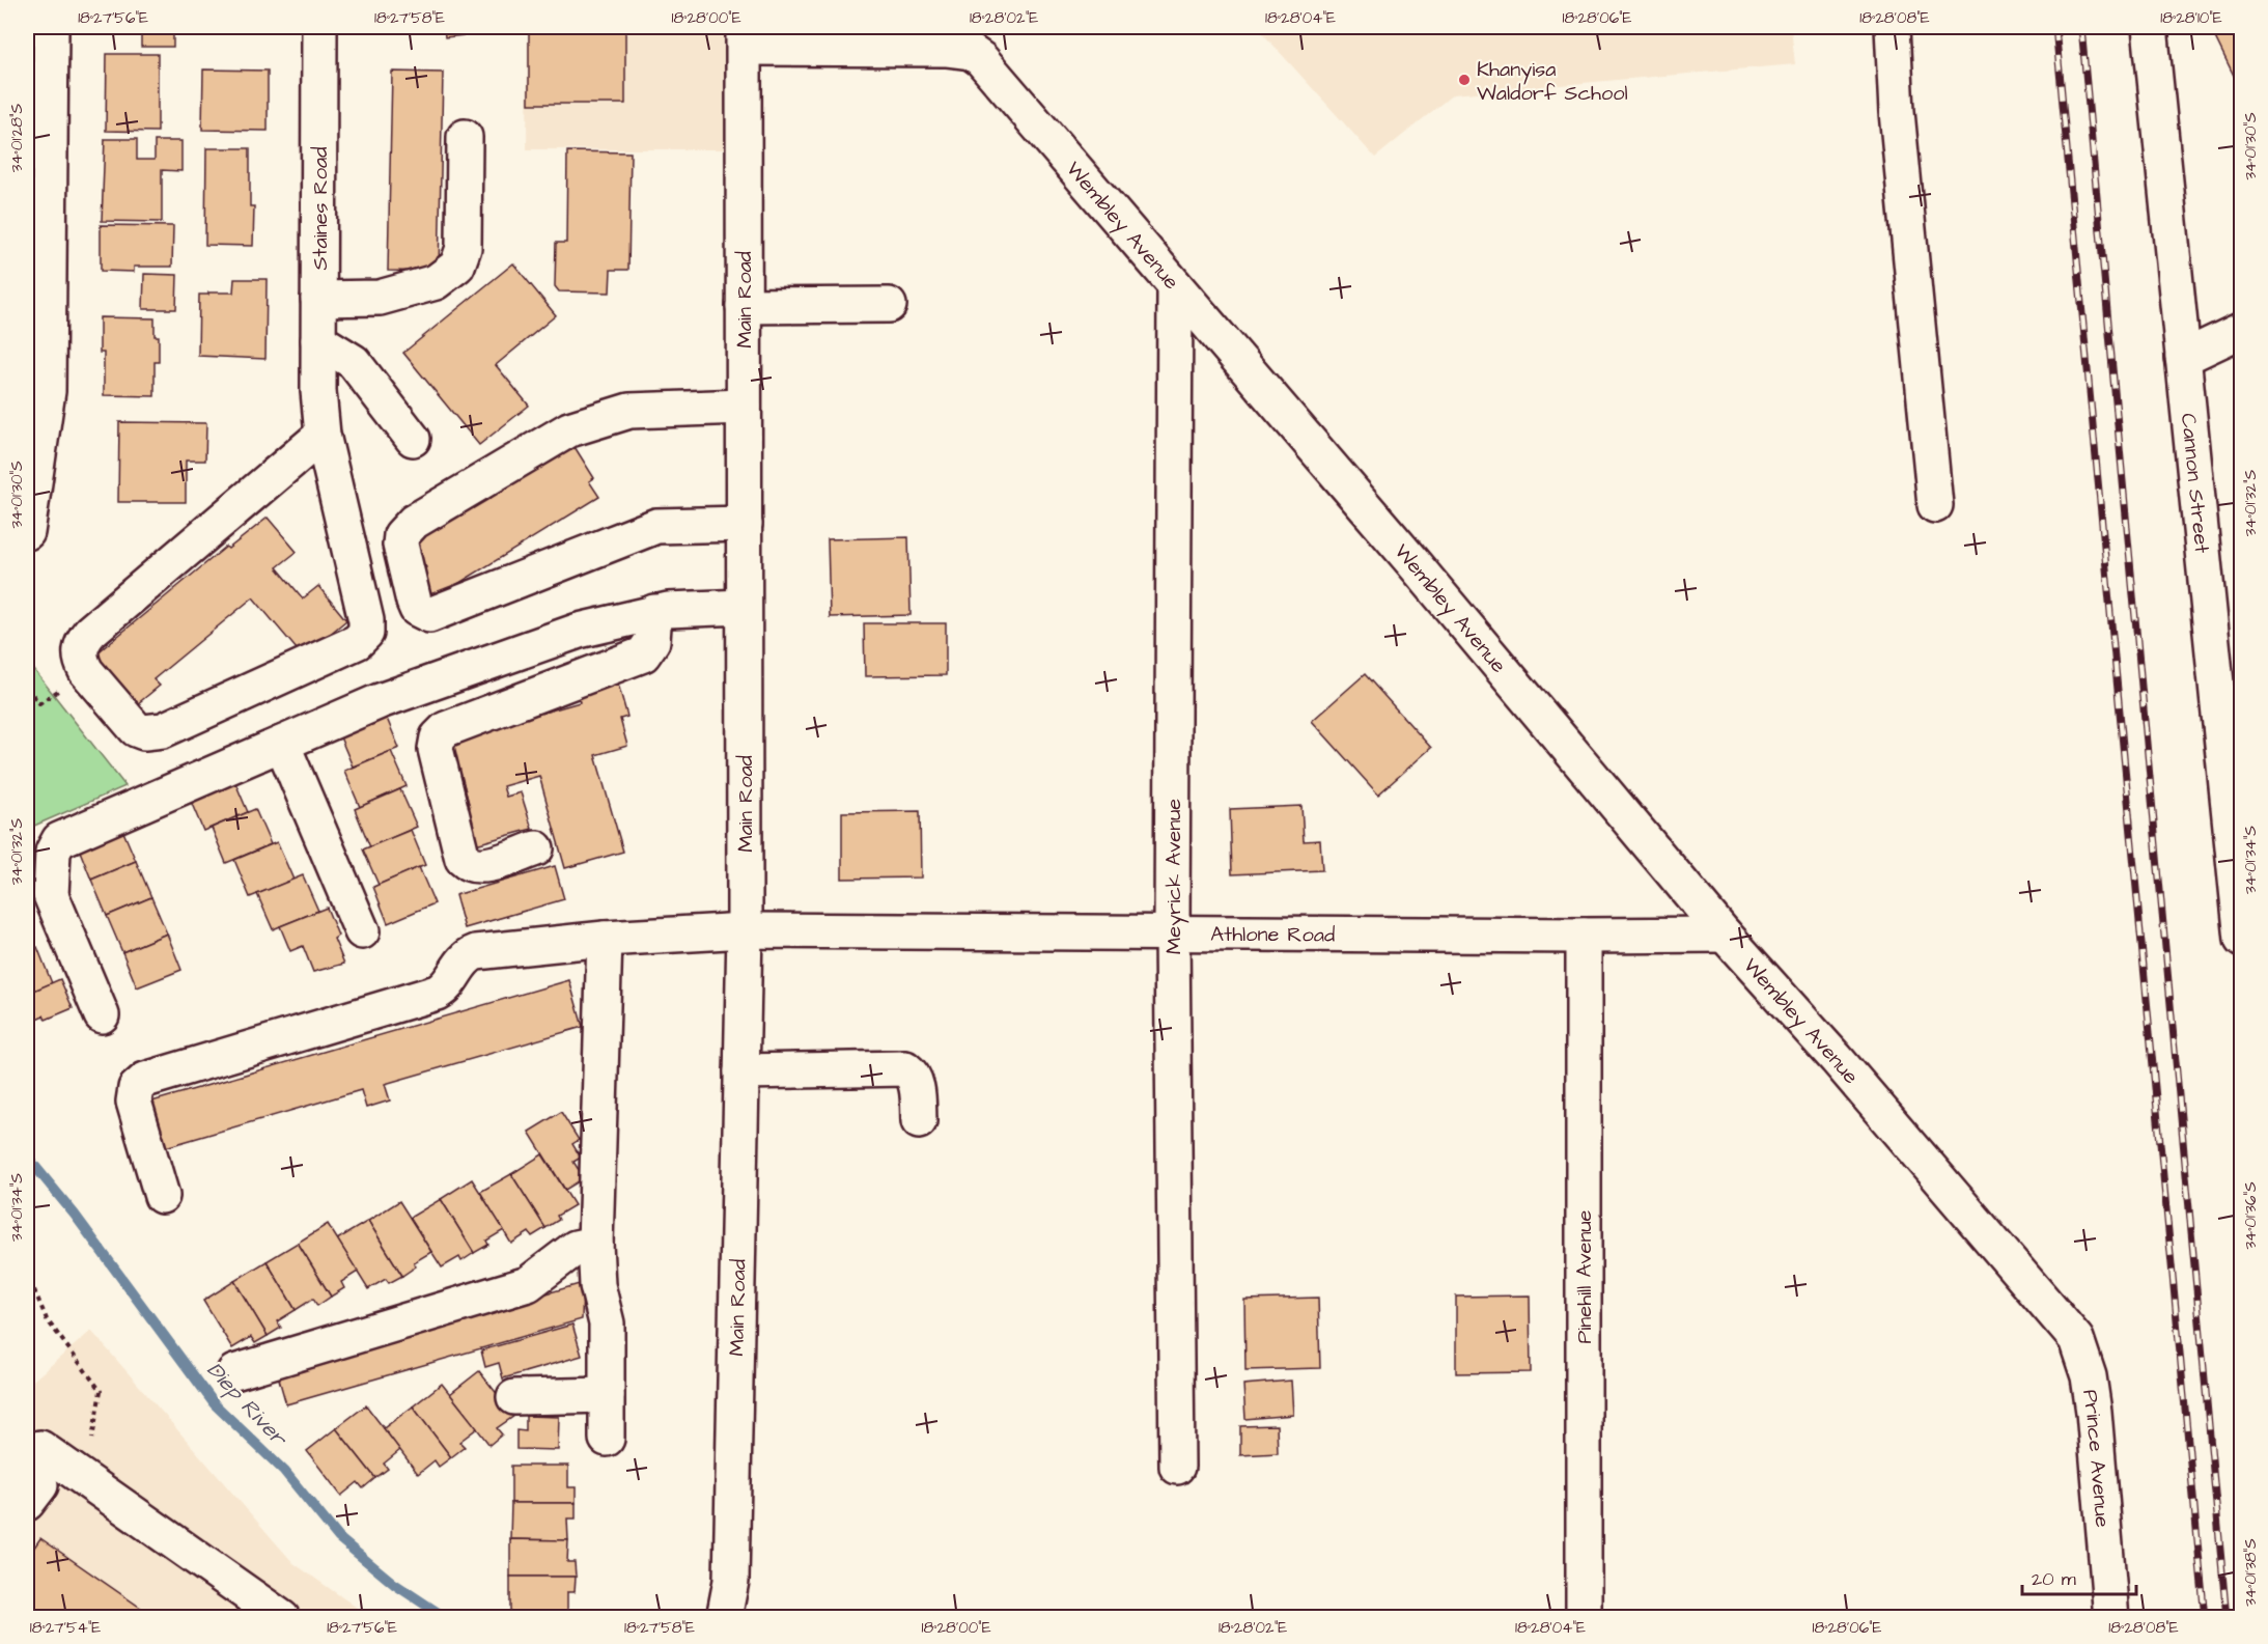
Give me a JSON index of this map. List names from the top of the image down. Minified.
{"streets":{"street":["Staines Road","Wembley Avenue","Main Road","Cannon Street","Meyrick Avenue","Athlone Road","Pinehill Avenue","Prince Avenue"]},"crossings":[["Wembley Avenue","Main Road"],["Wembley Avenue","Meyrick Avenue"],["Wembley Avenue","Athlone Road"],["Wembley Avenue","Prince Avenue"],["Main Road","Athlone Road"],["Meyrick Avenue","Athlone Road"],["Athlone Road","Pinehill Avenue"]],"water":["Diep River"],"places":["Khanyisa Waldorf School"],"scale_bar":"20 m","coordinates":["18°27'56\"E","18°27'58\"E","18°28'00\"E","18°28'02\"E","18°28'04\"E","18°28'06\"E","18°28'08\"E","18°28'10\"E","34°01'28\"S","34°01'30\"S","34°01'32\"S","34°01'34\"S","34°01'36\"S","34°01'38\"S","18°27'54\"E"]}
